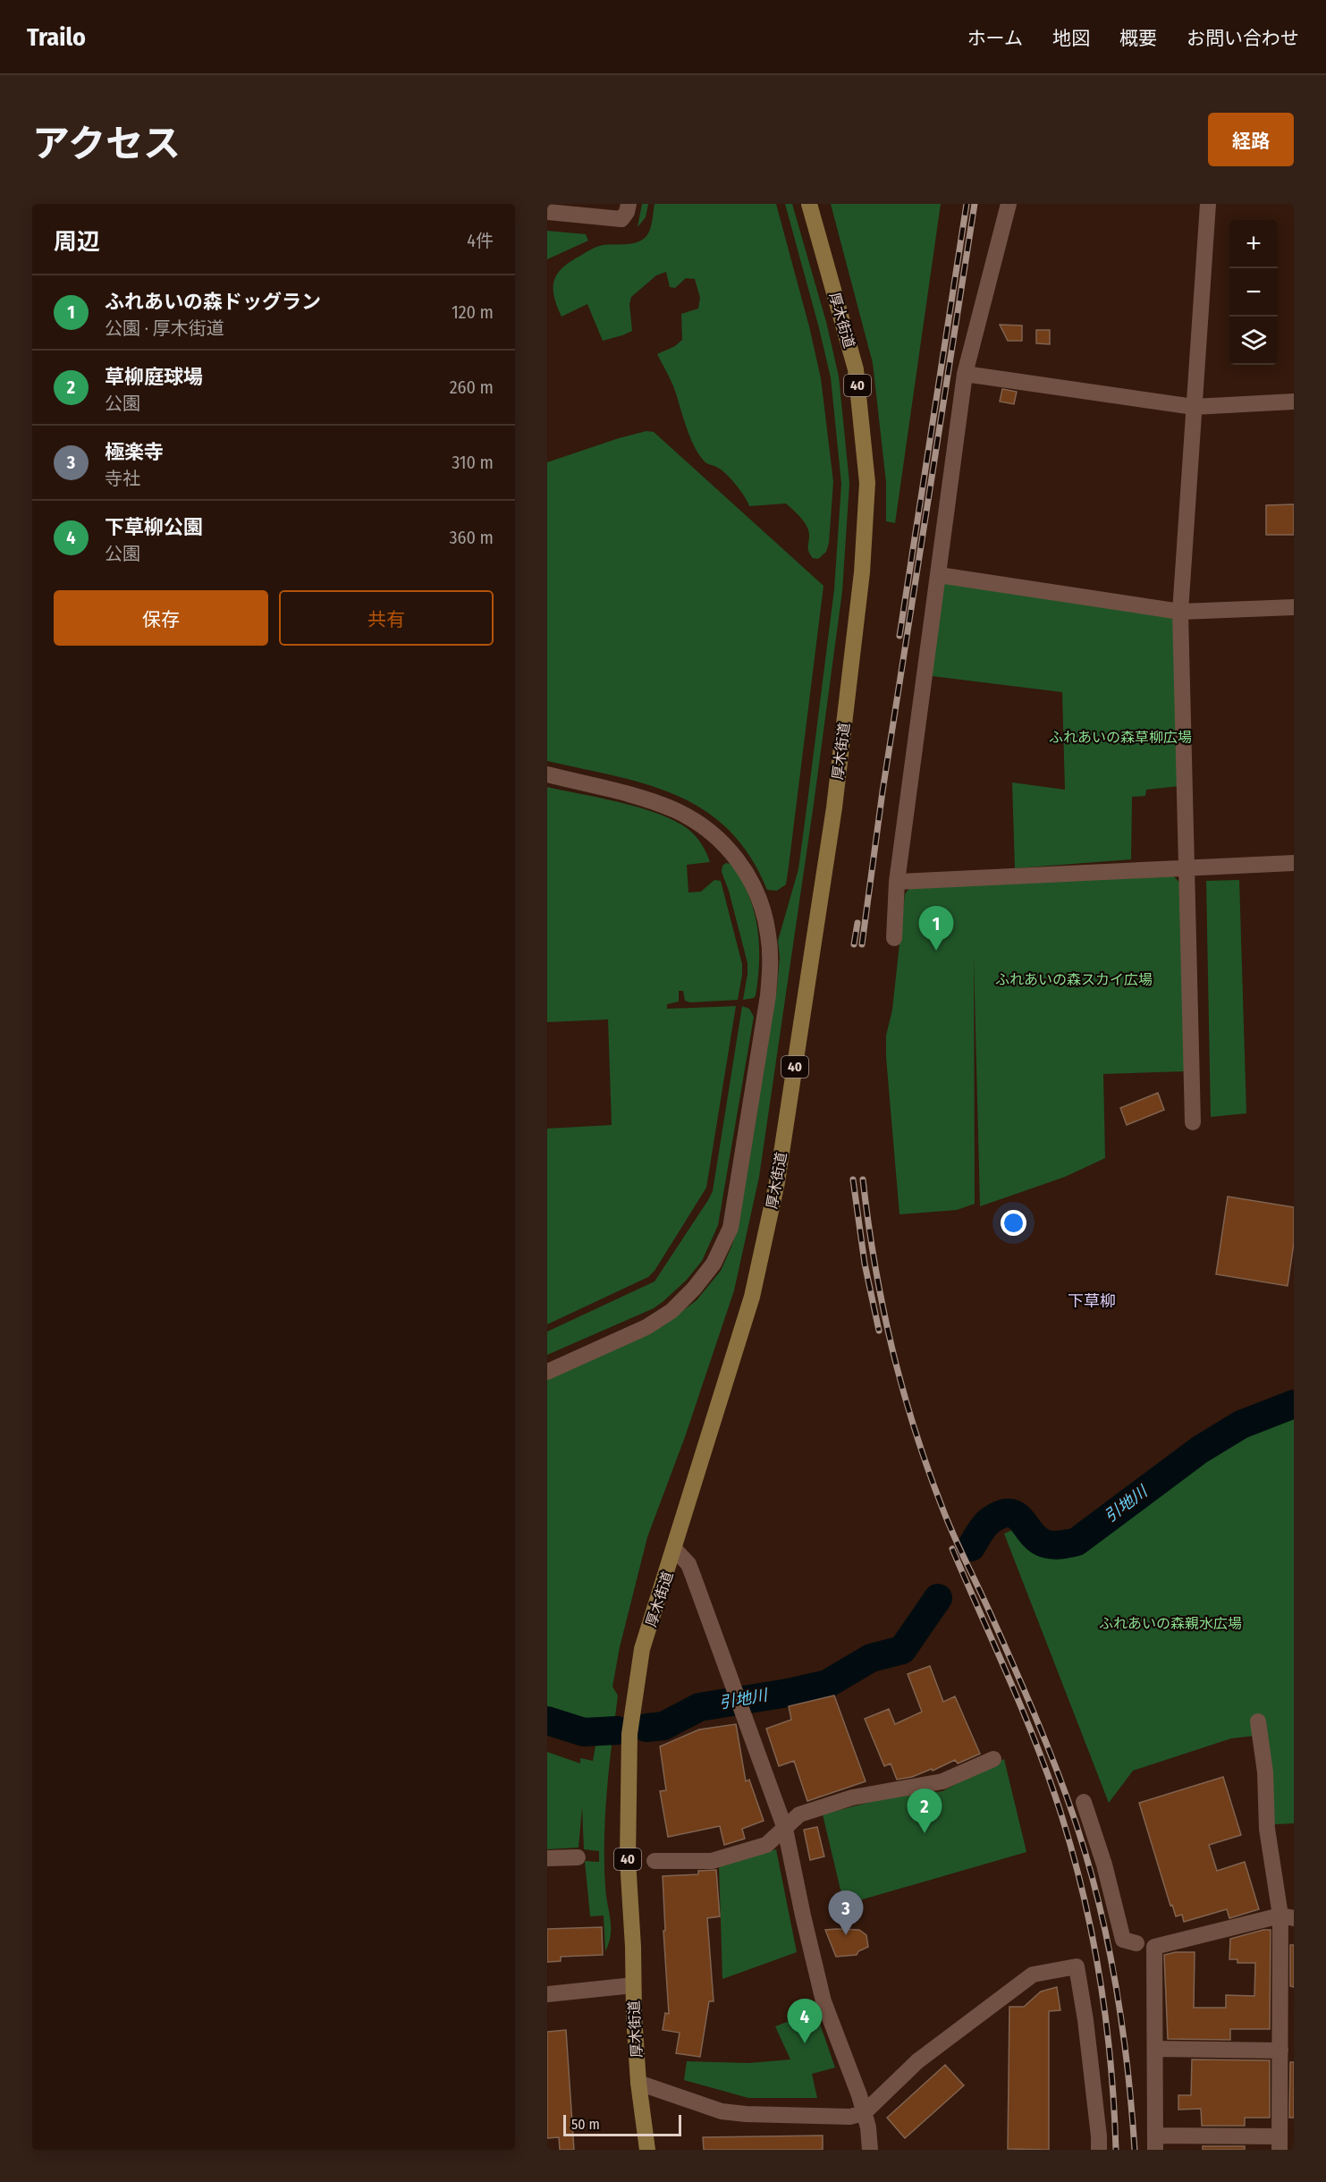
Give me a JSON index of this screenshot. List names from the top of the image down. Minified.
{"streets":{"main road":["厚木街道","40"]},"districts":["下草柳"],"water":["引地川"],"parks":["ふれあいの森草柳広場","ふれあいの森スカイ広場","ふれあいの森親水広場"],"scale_bar":"50 m","page":{"header":"Trailo","nav":["ホーム","地図","概要","お問い合わせ"],"title":"アクセス","buttons":["経路",["保存","共有"]],"heading":["周辺","4件"],"map_buttons":["+","−"],"list":[{"mark":"1","name":"ふれあいの森ドッグラン","note":"公園 · 厚木街道","value":"120 m"},{"mark":"2","name":"草柳庭球場","note":"公園","value":"260 m"},{"mark":"3","name":"極楽寺","note":"寺社","value":"310 m"},{"mark":"4","name":"下草柳公園","note":"公園","value":"360 m"}],"pins":["1","2","3","4"],"scale":"50 m"}}
